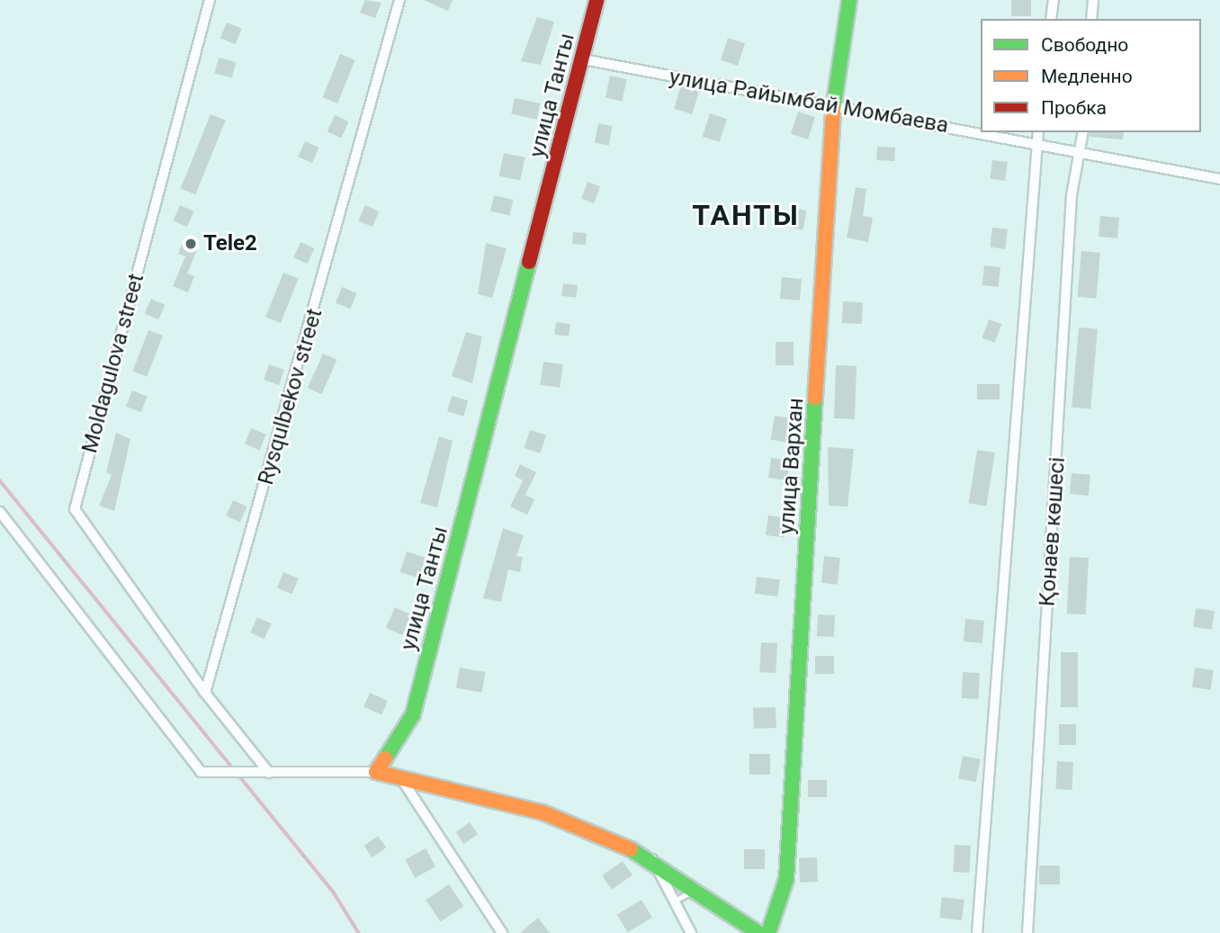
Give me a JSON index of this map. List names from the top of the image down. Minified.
{"streets":{"street":["улица Танты","улица Райымбай Момбаева","Moldagulova street","Rysqulbekov street","улица Вархан","Қонаев көшесі"]},"crossings":[["улица Танты","улица Райымбай Момбаева"],["улица Райымбай Момбаева","улица Вархан"],["улица Райымбай Момбаева","Қонаев көшесі"],["Moldagulova street","Rysqulbekov street"]],"districts":["ТАНТЫ"],"places":["Tele2"],"legend":["Свободно","Медленно","Пробка"]}
